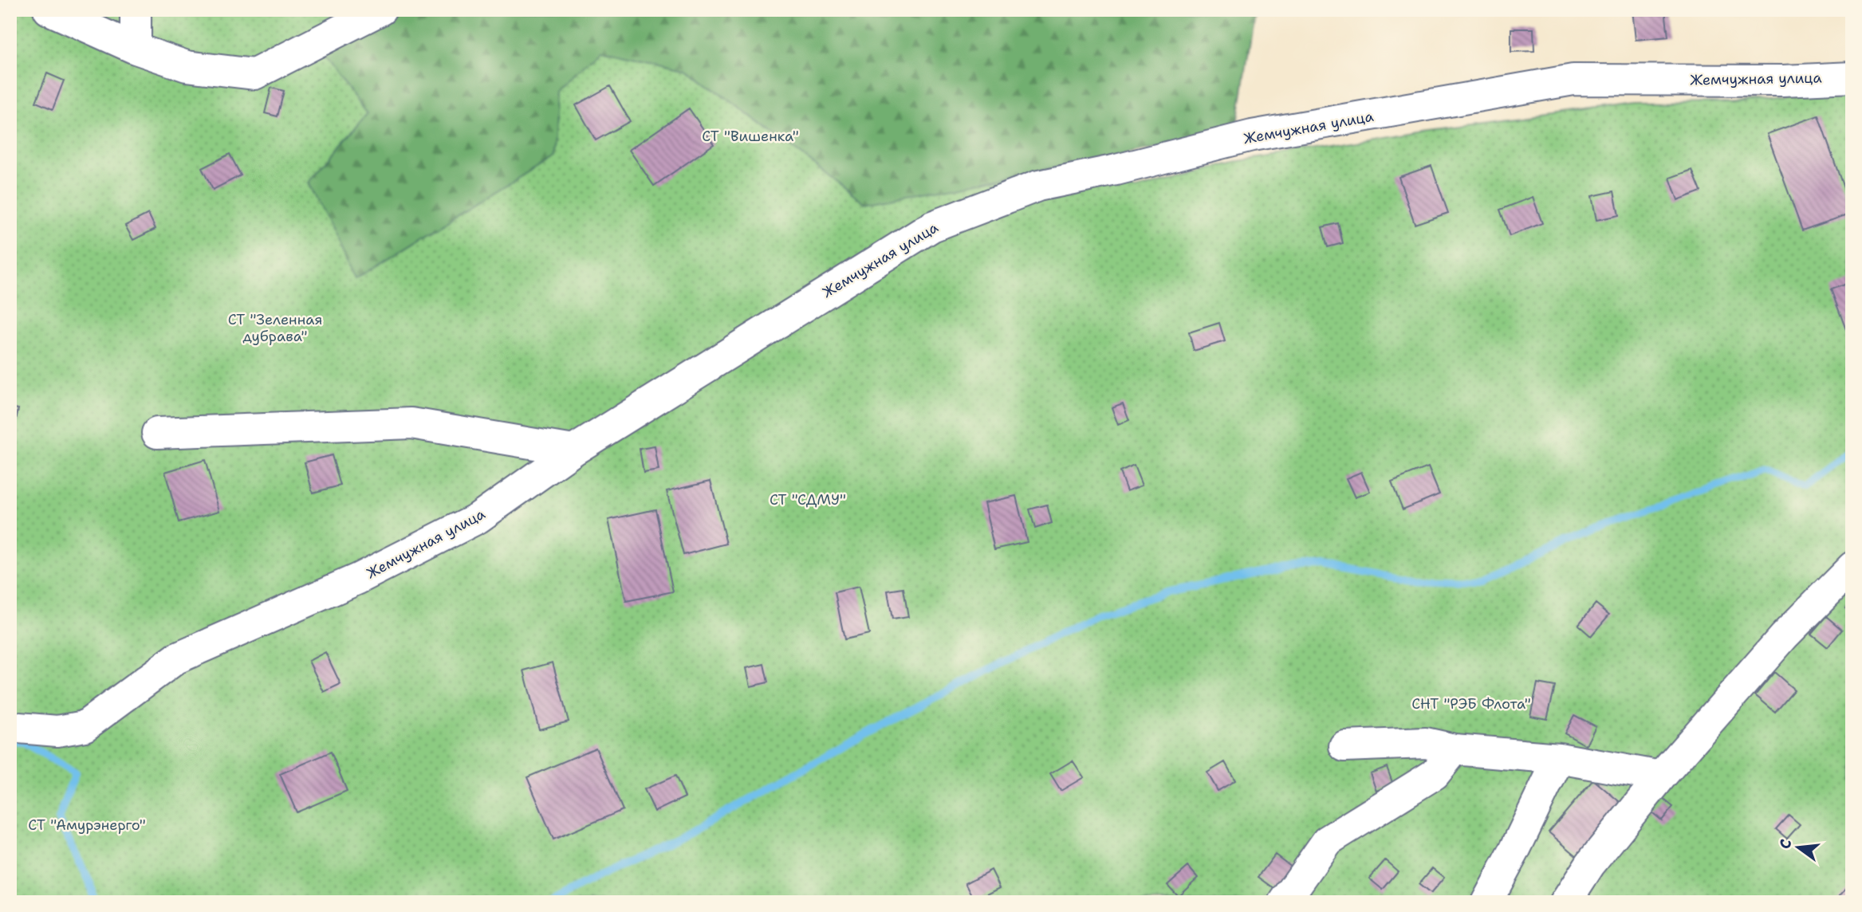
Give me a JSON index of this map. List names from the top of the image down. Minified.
{"streets":{"street":["Жемчужная улица"]},"parks":["СТ \"Вишенка\"","СТ \"Зеленная дубрава\"","СТ \"СДМУ\"","СНТ \"РЭБ Флота\"","СТ \"Амурэнерго\""],"north":"left"}
